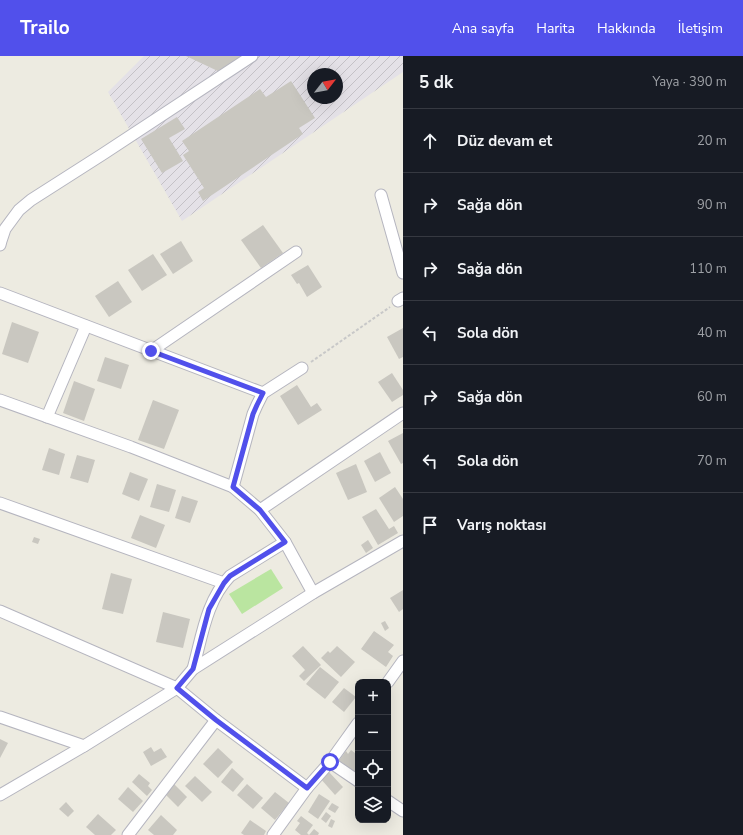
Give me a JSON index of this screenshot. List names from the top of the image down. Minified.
{"north":"top right","page":{"header":"Trailo","nav":["Ana sayfa","Harita","Hakkında","İletişim"],"heading":["5 dk","Yaya · 390 m"],"list":[["Düz devam et","20 m"],["Sağa dön","90 m"],["Sağa dön","110 m"],["Sola dön","40 m"],["Sağa dön","60 m"],["Sola dön","70 m"],"Varış noktası"],"map_buttons":["+","−"]}}
